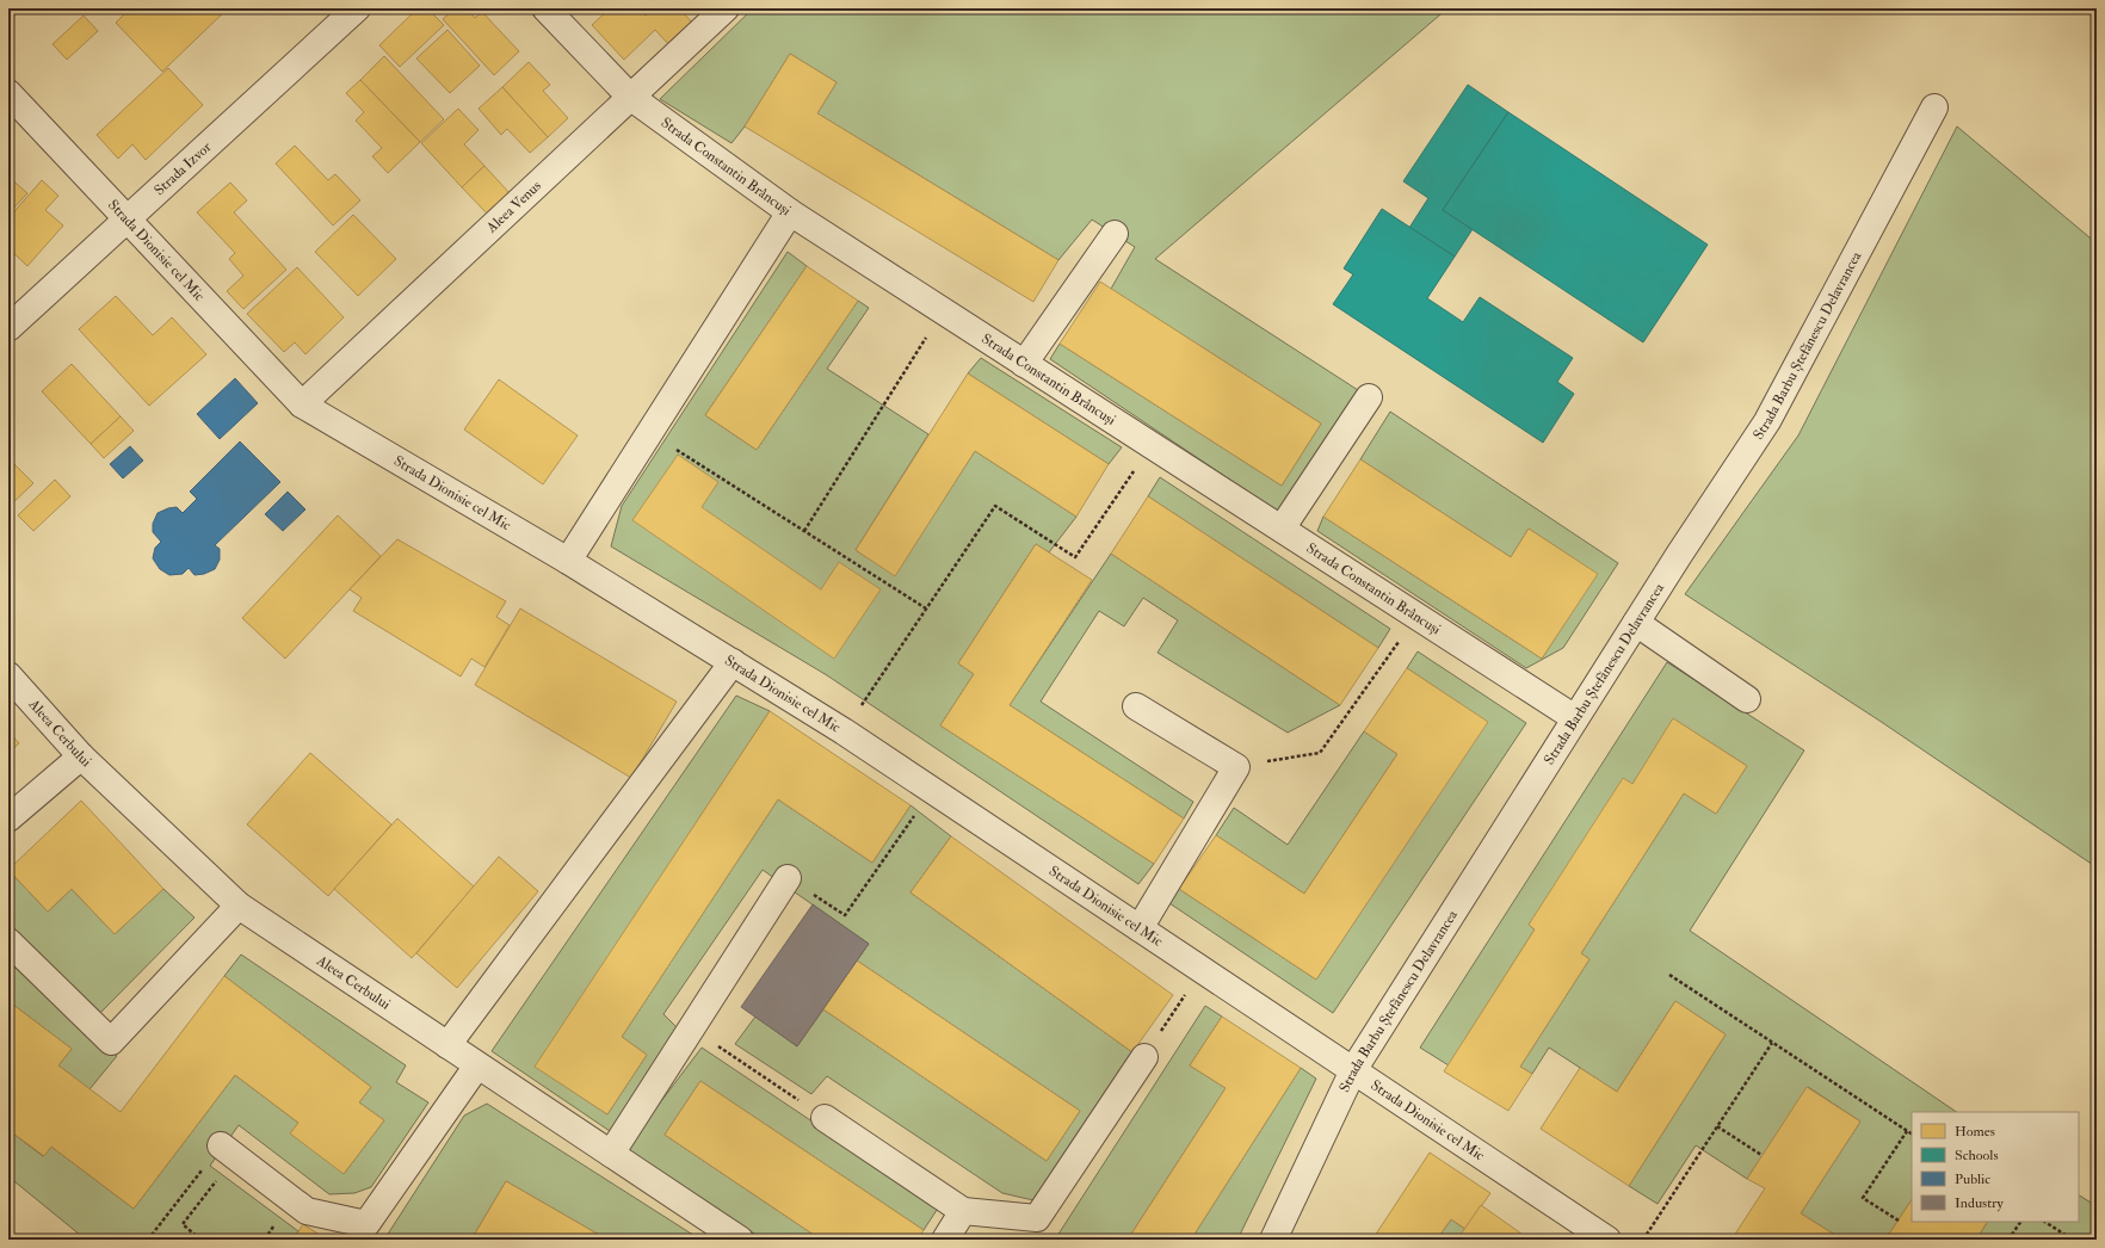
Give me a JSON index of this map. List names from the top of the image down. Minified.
{"streets":{"street":["Strada Constantin Brâncuși","Strada Izvor","Aleea Venus","Strada Dionisie cel Mic","Strada Barbu Ștefănescu Delavrancea","Aleea Cerbului"]},"crossings":[["Strada Constantin Brâncuși","Aleea Venus"],["Strada Constantin Brâncuși","Strada Barbu Ștefănescu Delavrancea"],["Strada Izvor","Strada Dionisie cel Mic"],["Aleea Venus","Strada Dionisie cel Mic"],["Strada Dionisie cel Mic","Strada Barbu Ștefănescu Delavrancea"]],"legend":["Homes","Schools","Public","Industry"]}
